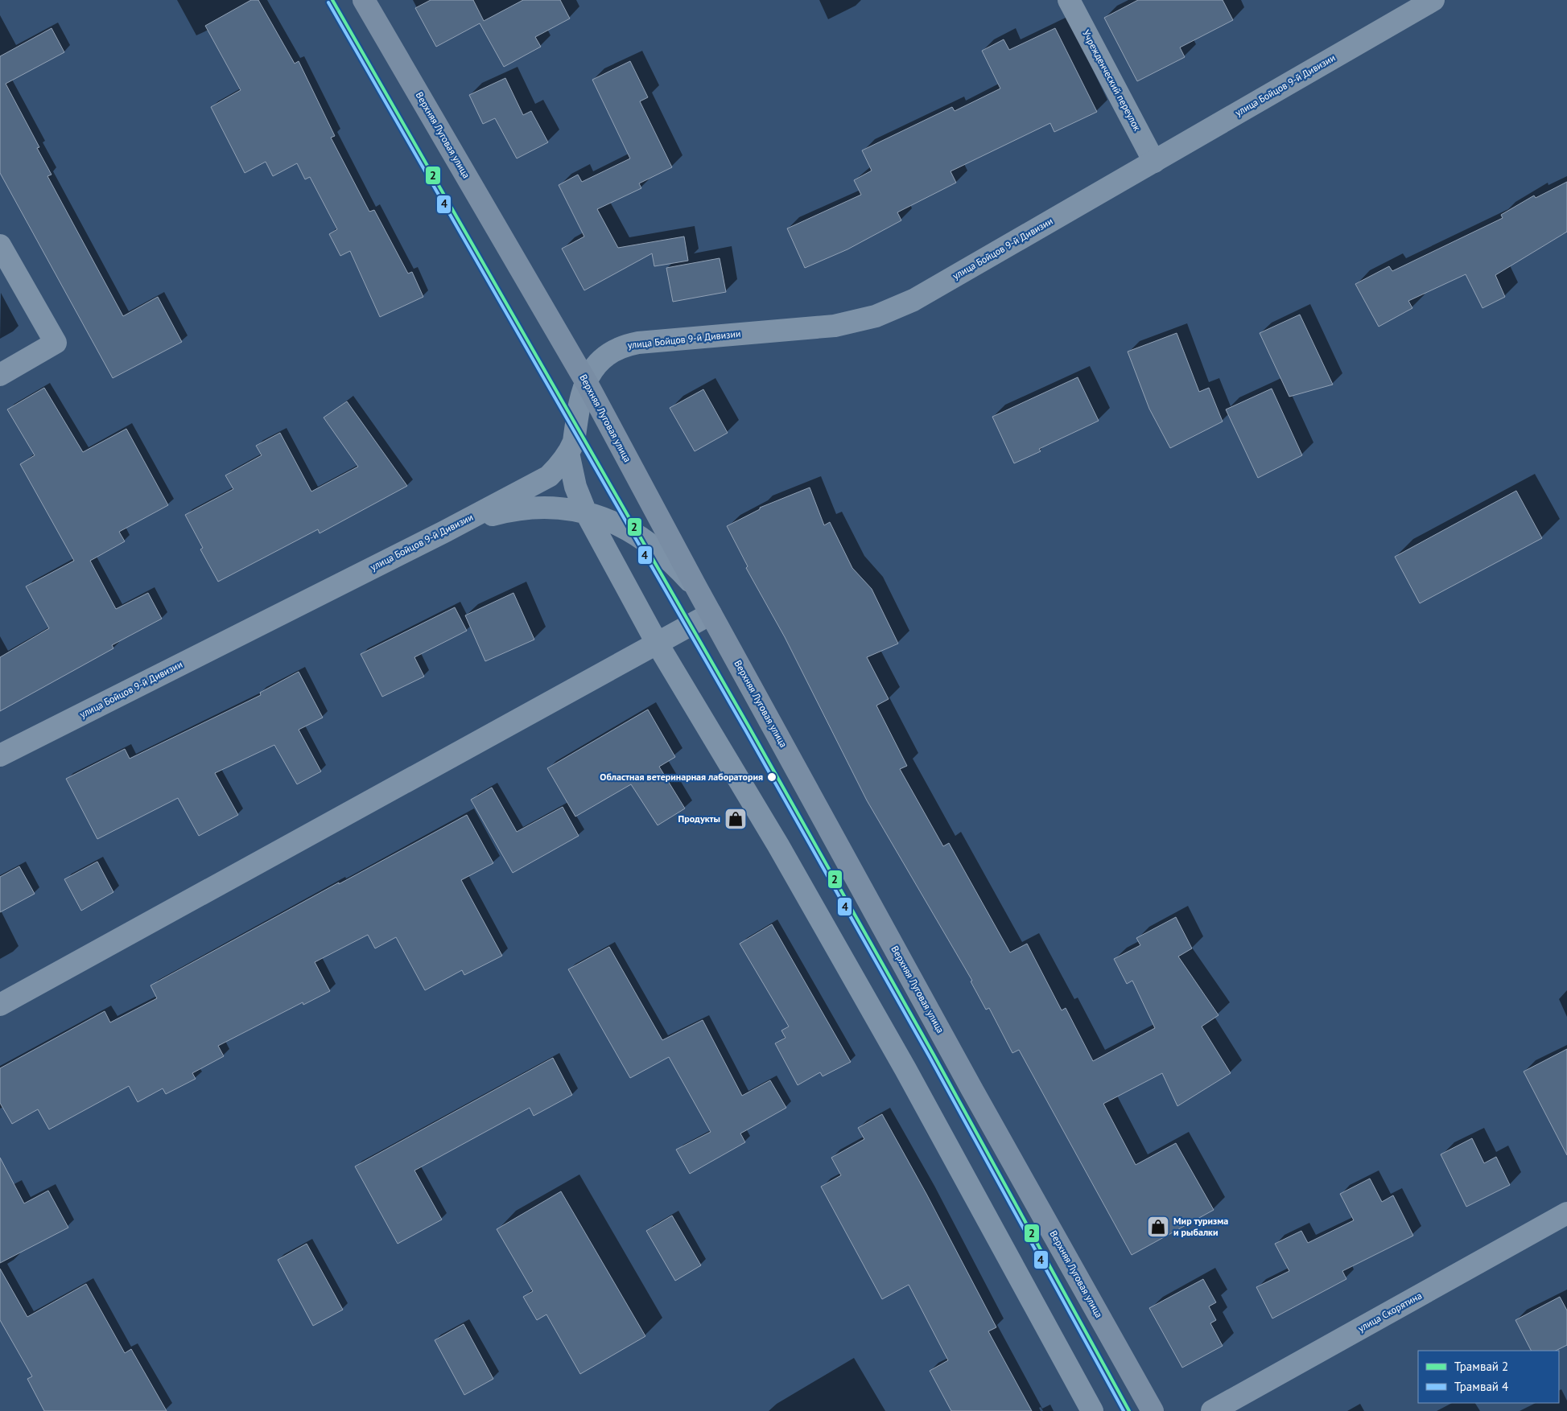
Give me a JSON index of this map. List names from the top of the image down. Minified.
{"streets":{"main road":["Верхняя Луговая улица"],"street":["Учрежденческий переулок","улица Бойцов 9-й Дивизии","улица Скорятина"]},"crossings":[["Учрежденческий переулок","улица Бойцов 9-й Дивизии"],["улица Бойцов 9-й Дивизии","Верхняя Луговая улица"]],"places":{"other":["Областная ветеринарная лаборатория"],"shop":["Продукты","Мир туризма и рыбалки"]},"lines":["tram line 2","tram line 4"],"legend":["Трамвай 2","Трамвай 4"]}
